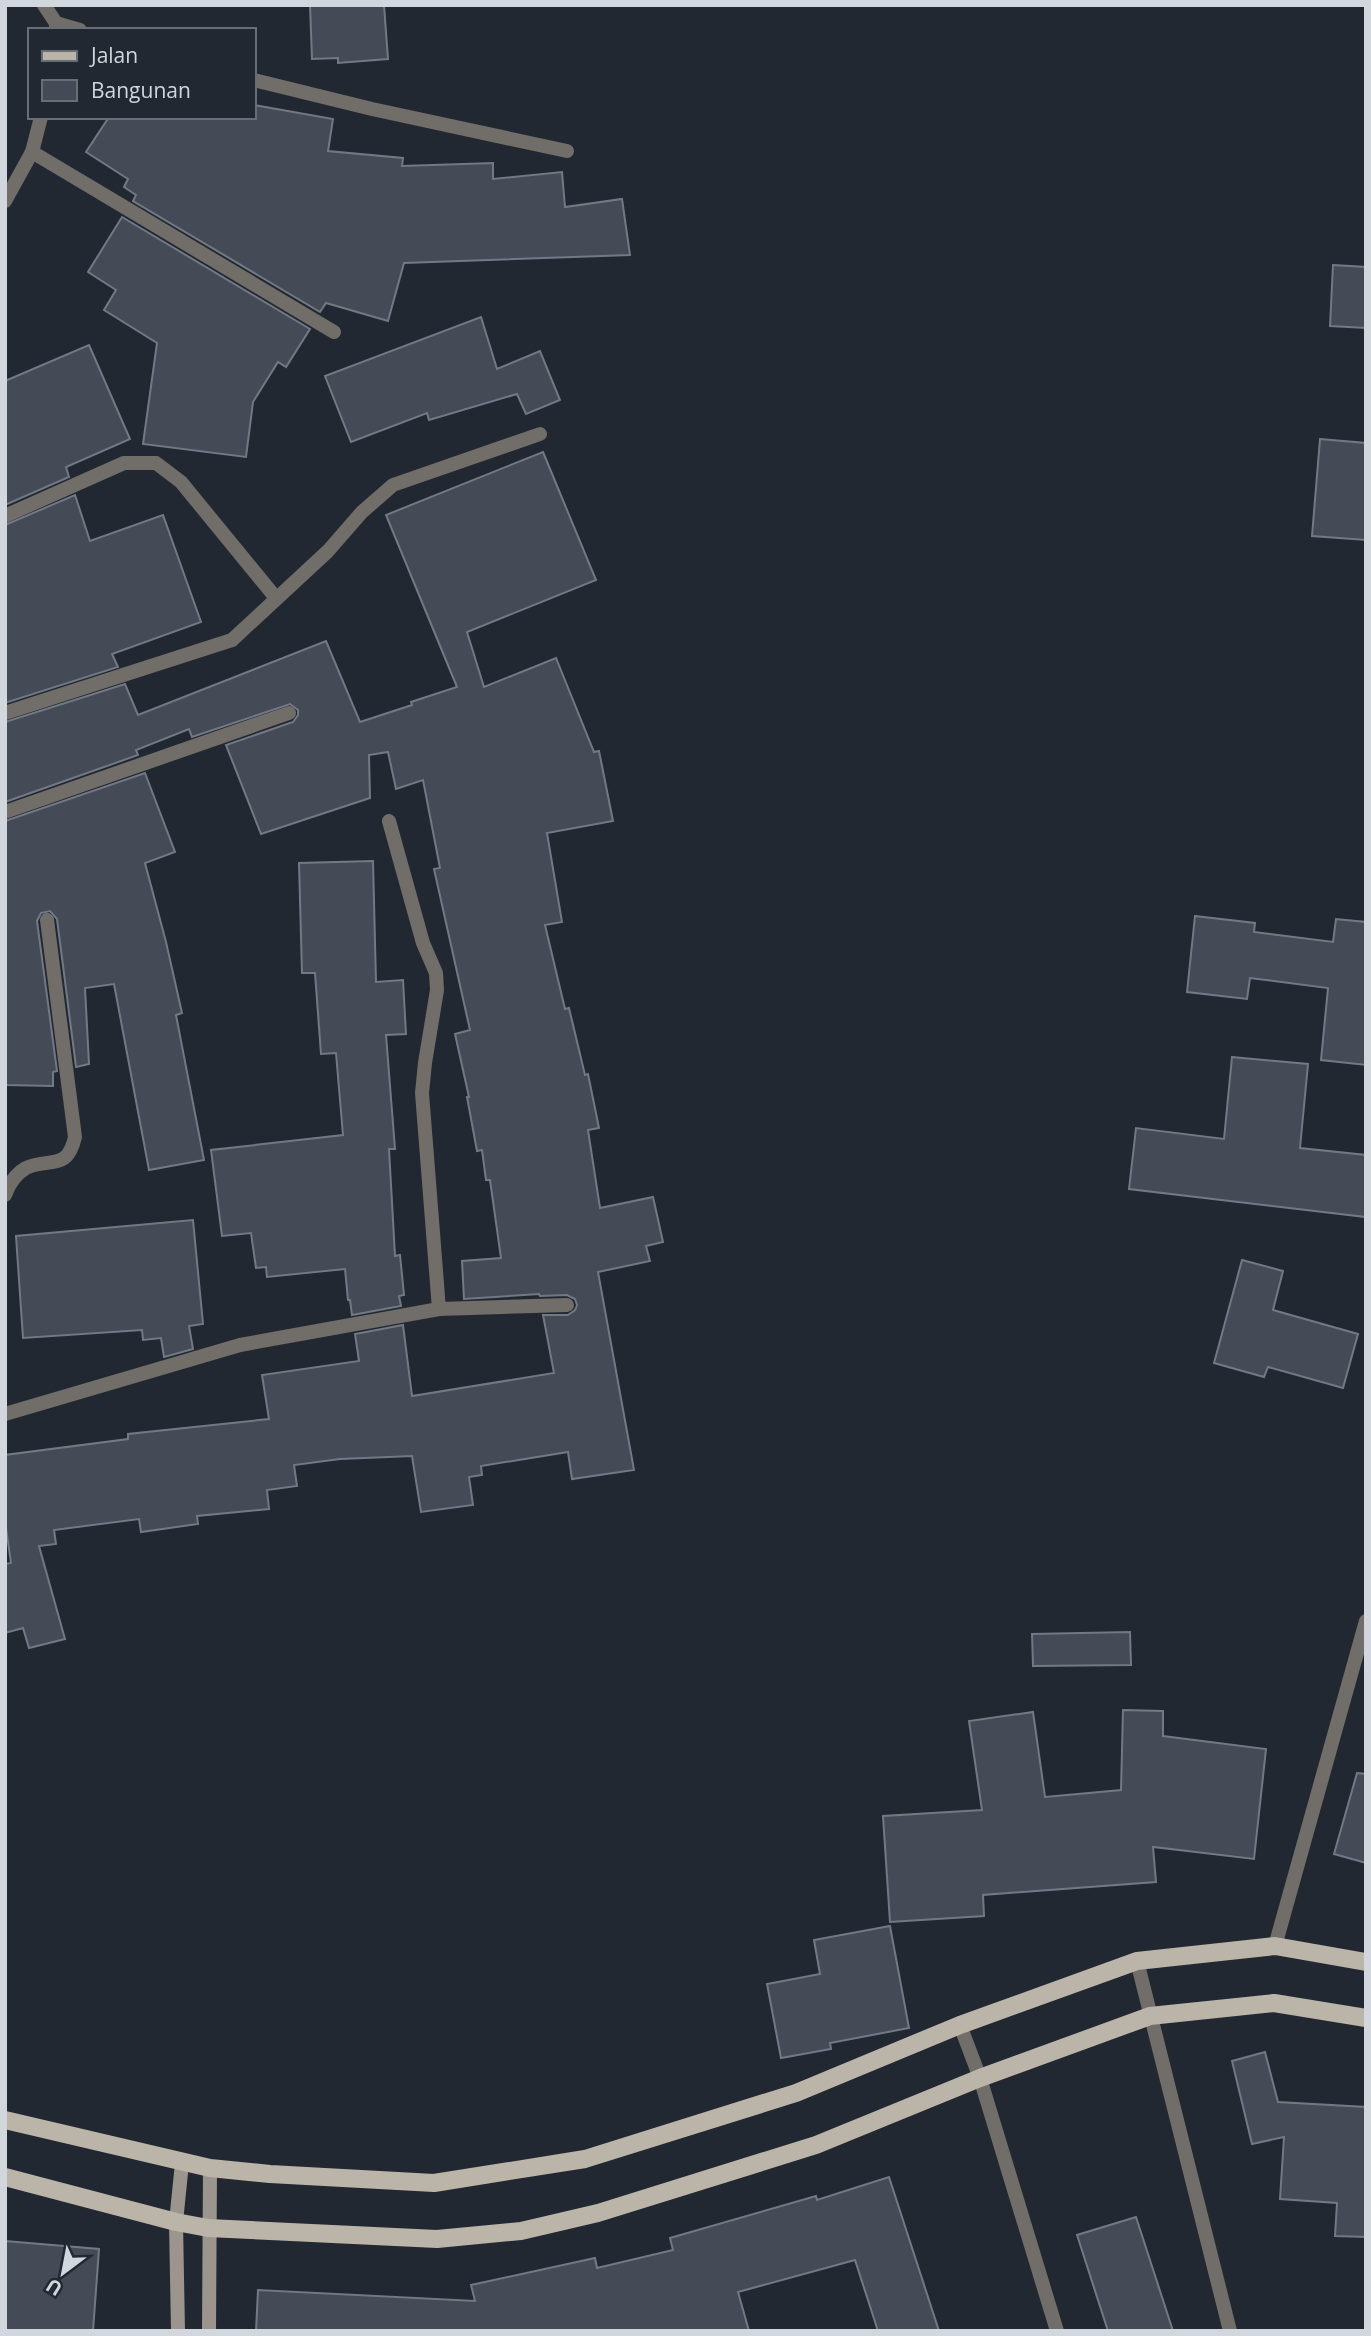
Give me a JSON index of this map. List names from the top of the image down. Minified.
{"legend":["Jalan","Bangunan"],"north":"bottom left"}
